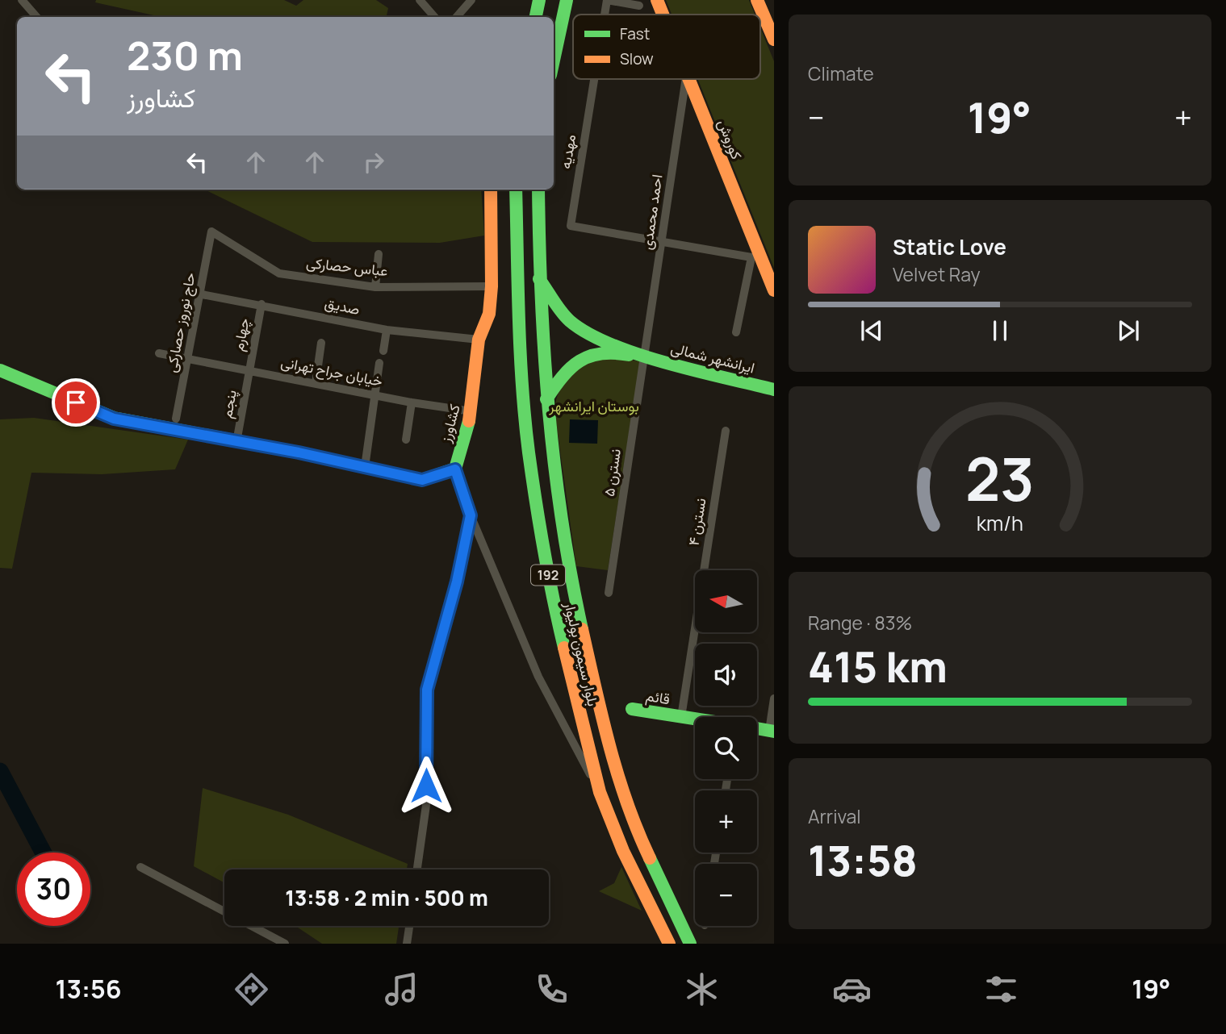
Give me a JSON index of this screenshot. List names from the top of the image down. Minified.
{"streets":{"main road":["کوروش","ایرانشهر شمالی","کشاورز","192","بلوار سیمون بولیوار","قائم"],"street":["مهدیه","احمد محمدی","عباس حصارکی","صدیق","حاج نوروز حصارکی","چهارم","خیابان جراح تهرانی","پنجم","نسترن ۵","نسترن ۴"]},"crossings":[["مهدیه","احمد محمدی"],["احمد محمدی","ایرانشهر شمالی"],["احمد محمدی","نسترن ۵"],["عباس حصارکی","حاج نوروز حصارکی"],["عباس حصارکی","کشاورز"],["صدیق","حاج نوروز حصارکی"],["صدیق","چهارم"],["صدیق","کشاورز"],["حاج نوروز حصارکی","خیابان جراح تهرانی"],["چهارم","خیابان جراح تهرانی"],["چهارم","پنجم"],["ایرانشهر شمالی","نسترن ۵"],["خیابان جراح تهرانی","پنجم"],["خیابان جراح تهرانی","کشاورز"],["نسترن ۴","قائم"]],"parks":["بوستان ایرانشهر"],"legend":["Fast","Slow"],"north":"left","page":{"tile":["Climate",["Range · 83%","415 km"],["Arrival","13:58"]],"turn":["230 m","کشاورز"],"heat":["−","19°","+"],"song":["Static Love","Velvet Ray"],"map_buttons":["+","−"],"limit":"30","trip":"13:58 · 2 min · 500 m","tabs":["13:56","19°"],"gauge":["23","km/h"]}}
